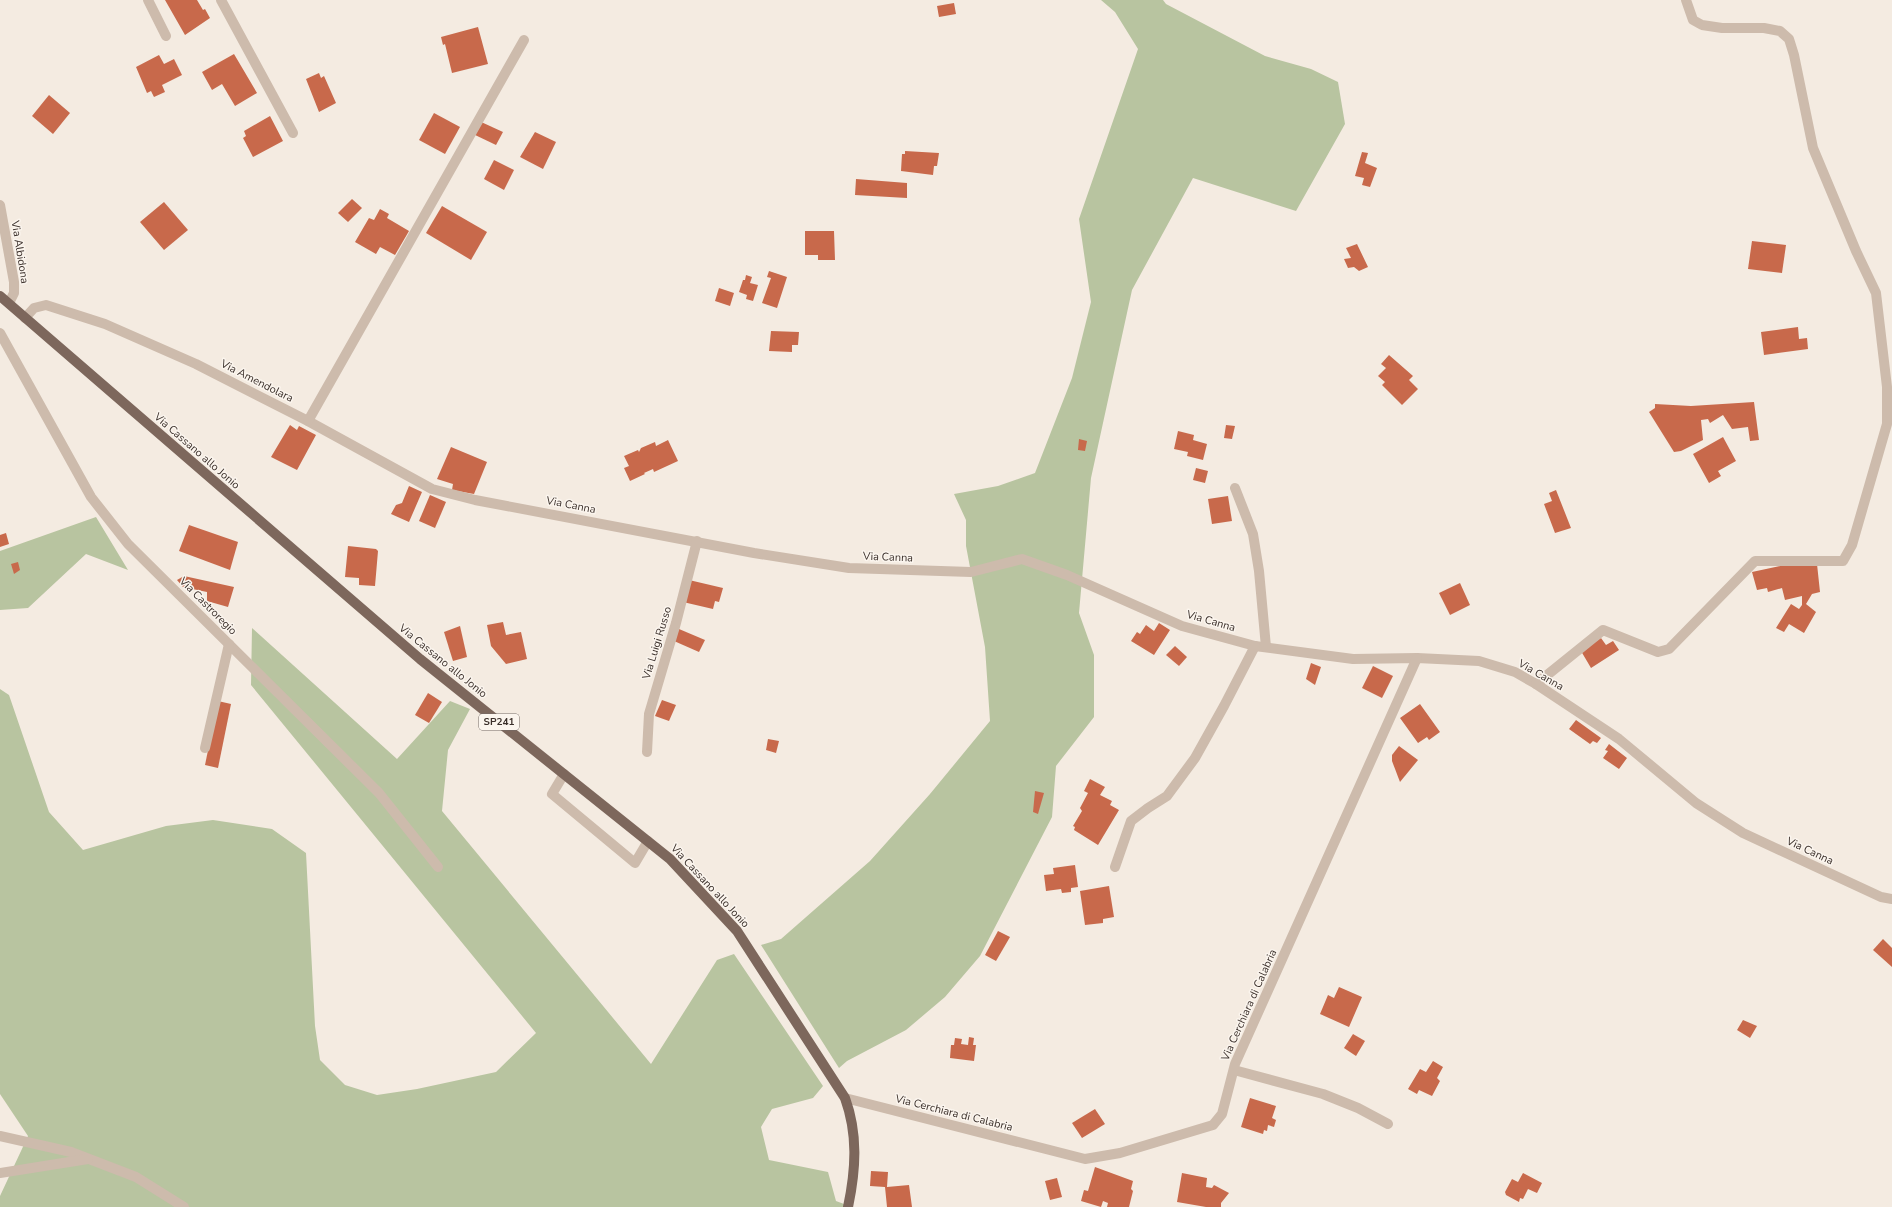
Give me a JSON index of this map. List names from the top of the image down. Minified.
{"streets":{"main road":["Via Cassano allo Jonio","SP241"],"street":["Via Albidona","Via Amendolara","Via Canna","Via Castroregio","Via Luigi Russo","Via Cerchiara di Calabria"]},"crossings":[["Via Albidona","SP241"],["Via Amendolara","Via Cassano allo Jonio"],["Via Amendolara","Via Canna"],["Via Amendolara","SP241"],["Via Cassano allo Jonio","SP241"],["Via Cassano allo Jonio","Via Cerchiara di Calabria"],["Via Canna","Via Luigi Russo"],["Via Canna","Via Cerchiara di Calabria"]]}
